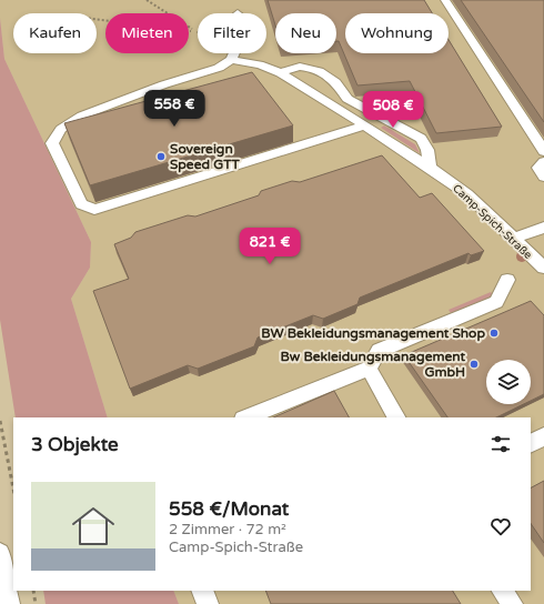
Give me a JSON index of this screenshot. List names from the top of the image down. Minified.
{"streets":{"street":["Camp-Spich-Straße"]},"places":["Sovereign Speed GTT","BW Bekleidungsmanagement Shop","Bw Bekleidungsmanagement GmbH"],"page":{"chip":["Kaufen","Mieten","Filter","Neu","Wohnung"],"price":["558 €","508 €","821 €"],"heading":"3 Objekte","list":[{"name":"558 €/Monat","note":"2 Zimmer · 72 m² · Camp-Spich-Straße"}]}}
